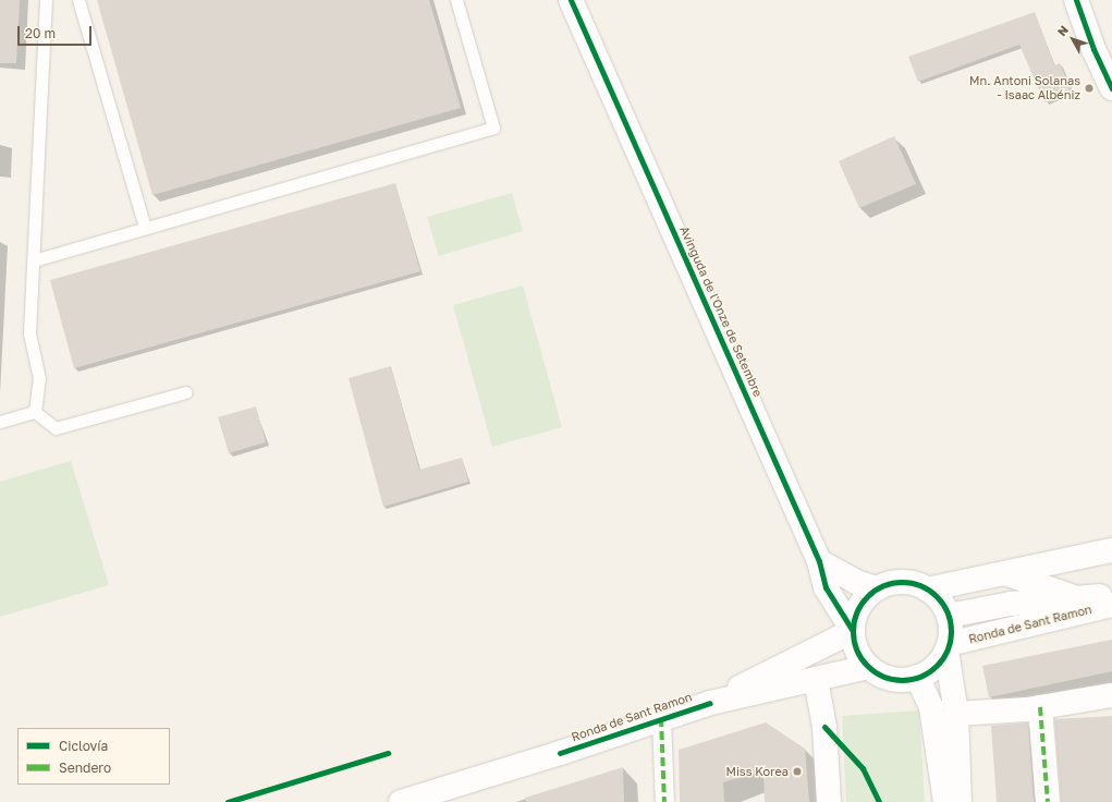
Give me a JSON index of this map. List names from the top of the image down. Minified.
{"streets":{"street":["Avinguda de l'Onze de Setembre","Ronda de Sant Ramon"]},"crossings":[["Avinguda de l'Onze de Setembre","Ronda de Sant Ramon"]],"places":["Mn. Antoni Solanas - Isaac Albéniz","Miss Korea"],"legend":["Ciclovía","Sendero"],"scale_bar":"20 m","north":"top left"}
